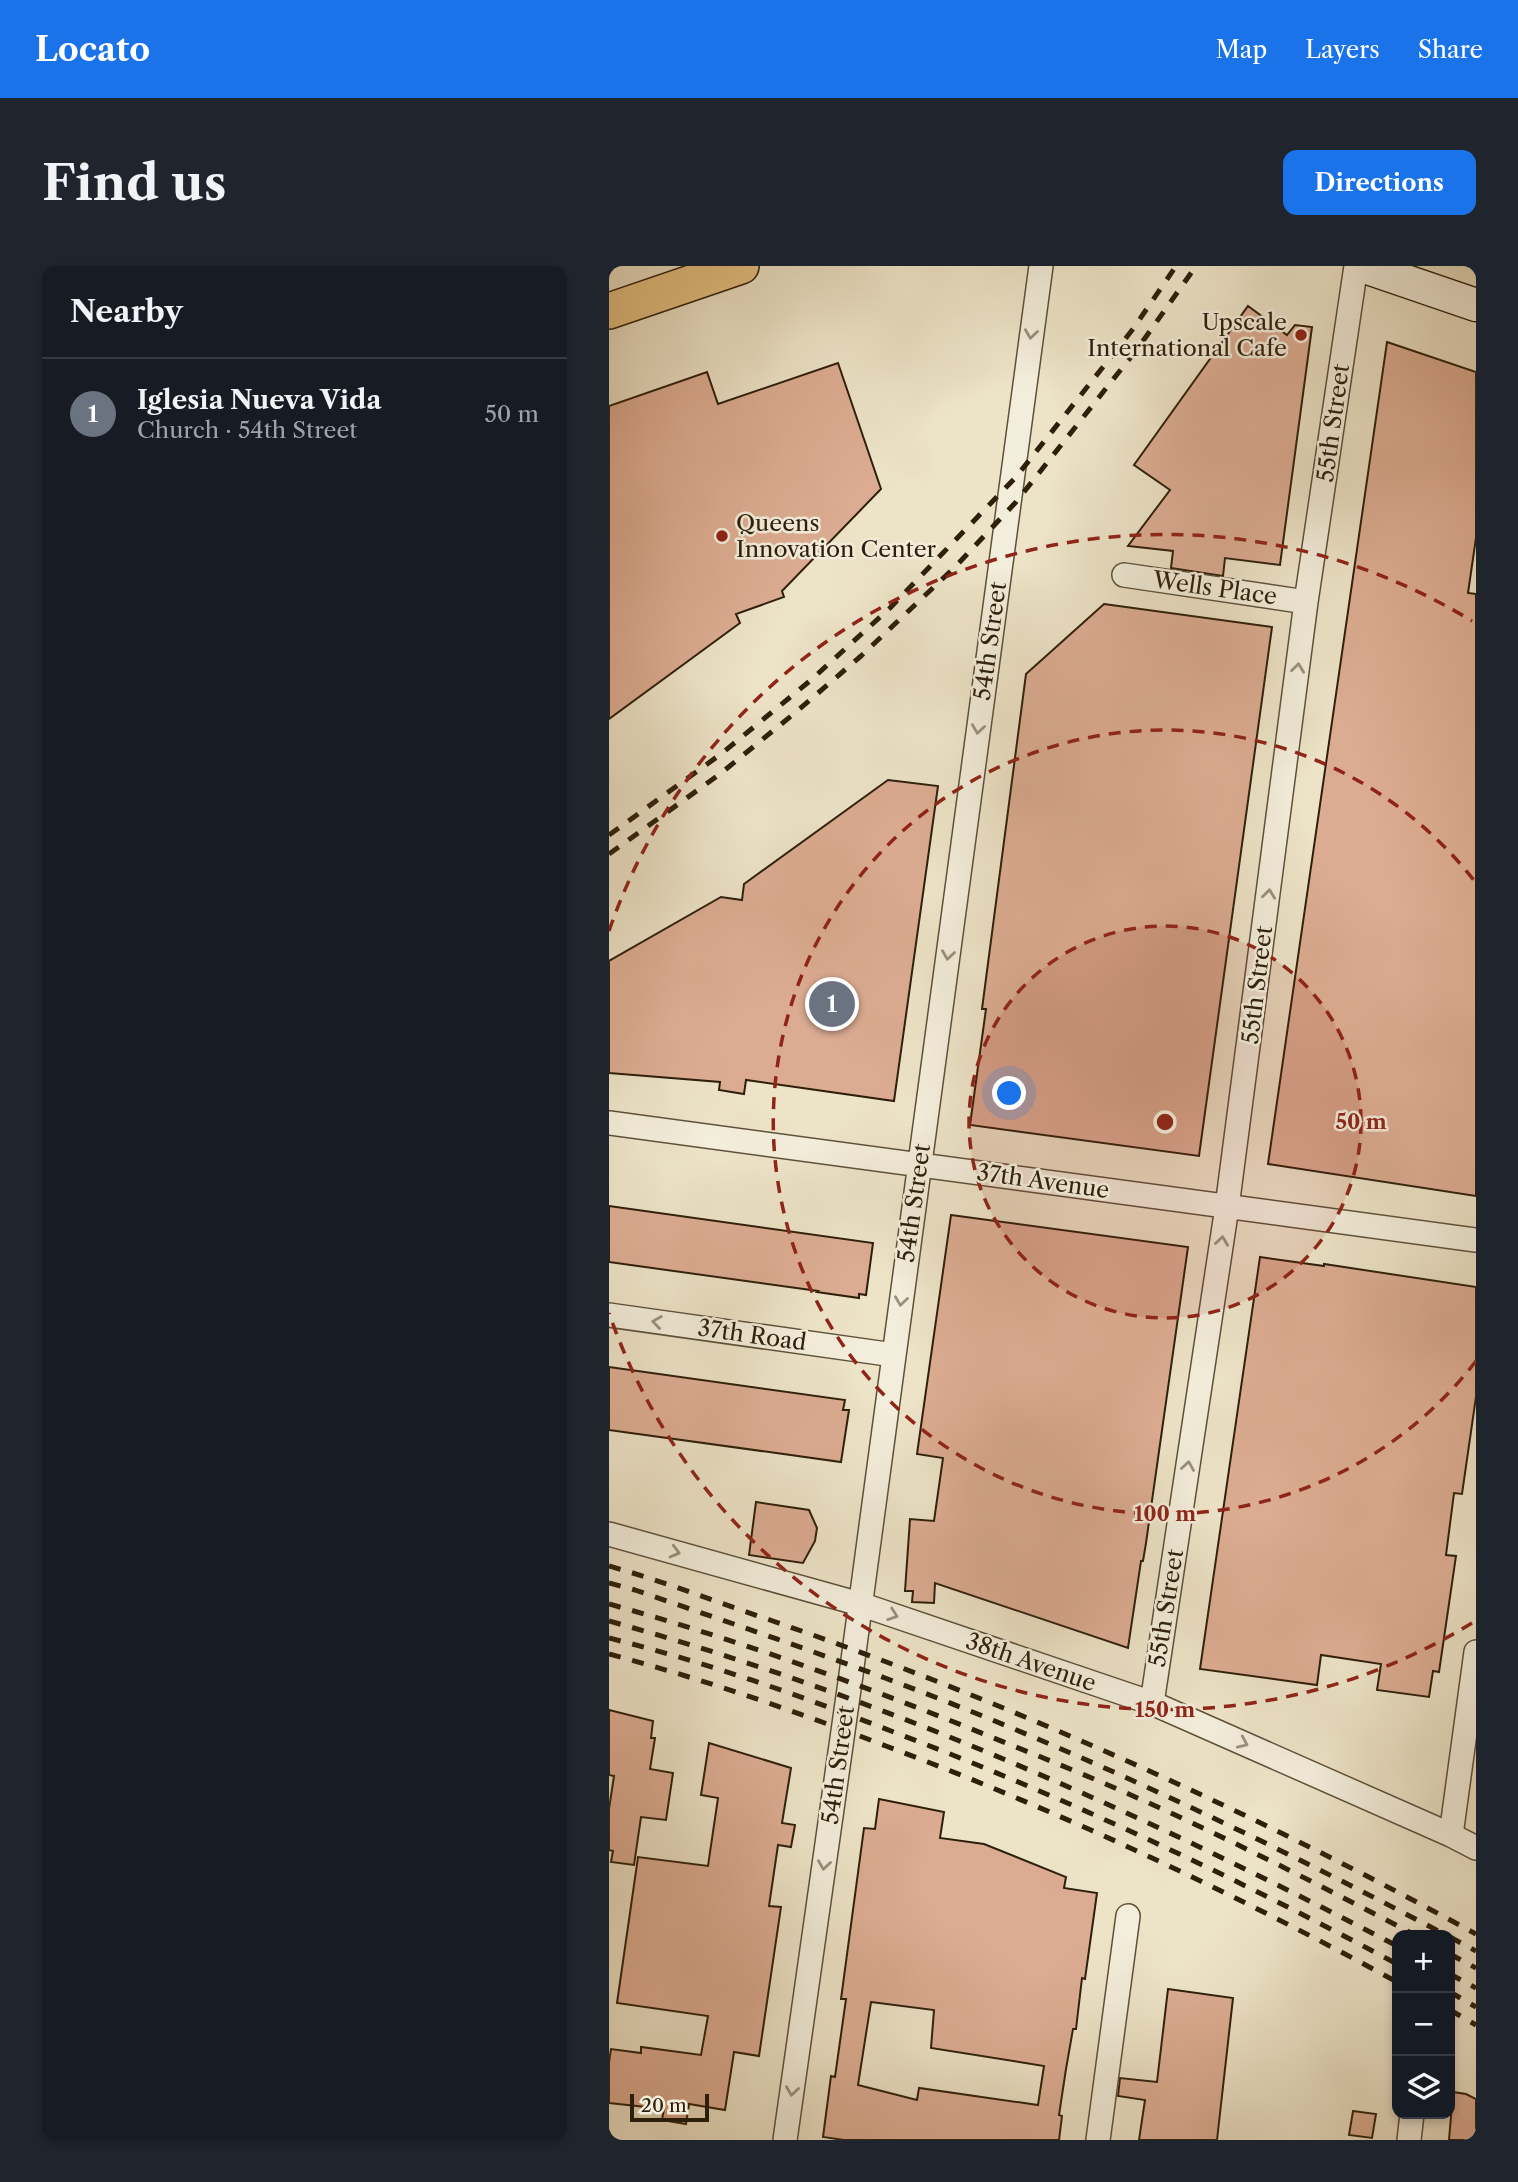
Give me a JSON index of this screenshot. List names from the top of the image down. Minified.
{"streets":{"street":["55th Street","Wells Place","54th Street","37th Avenue","37th Road","38th Avenue"]},"crossings":[["55th Street","Wells Place"],["55th Street","37th Avenue"],["55th Street","38th Avenue"],["54th Street","37th Avenue"],["54th Street","37th Road"],["54th Street","38th Avenue"]],"one_way":["55th Street","54th Street","37th Road","38th Avenue"],"places":["Upscale International Cafe","Queens Innovation Center"],"scale_bar":"20 m","page":{"header":"Locato","nav":["Map","Layers","Share"],"buttons":"Directions","title":"Find us","heading":"Nearby","list":[{"mark":"1","name":"Iglesia Nueva Vida","note":"Church · 54th Street","value":"50 m"}],"pins":"1","map_buttons":["+","−"],"scale":"20 m"},"rings":["50 m","100 m","150 m"]}
